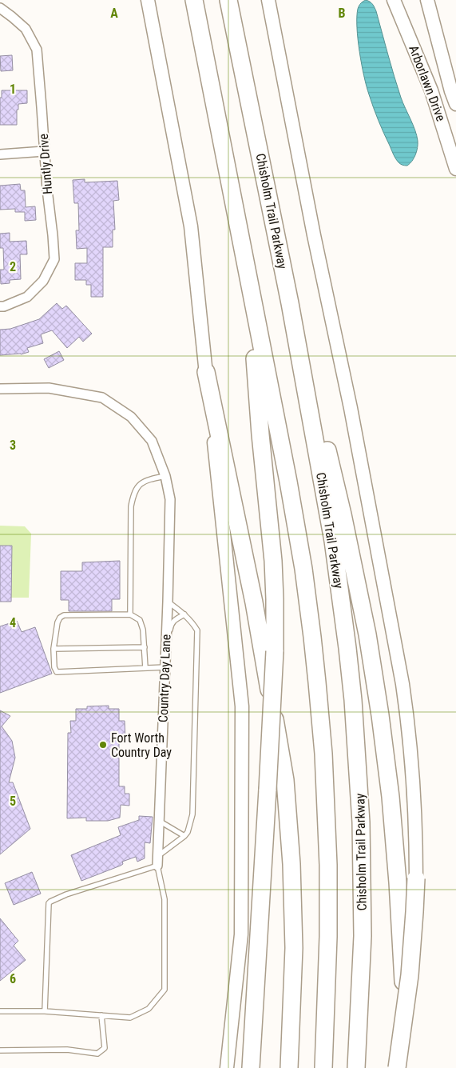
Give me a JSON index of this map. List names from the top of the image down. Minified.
{"streets":{"highway":["Chisholm Trail Parkway"],"main road":["Arborlawn Drive"],"street":["Huntly Drive","Country Day Lane"]},"places":["Fort Worth Country Day"],"grid":{"columns":["A","B"],"rows":["1","2","3","4","5","6"]}}
